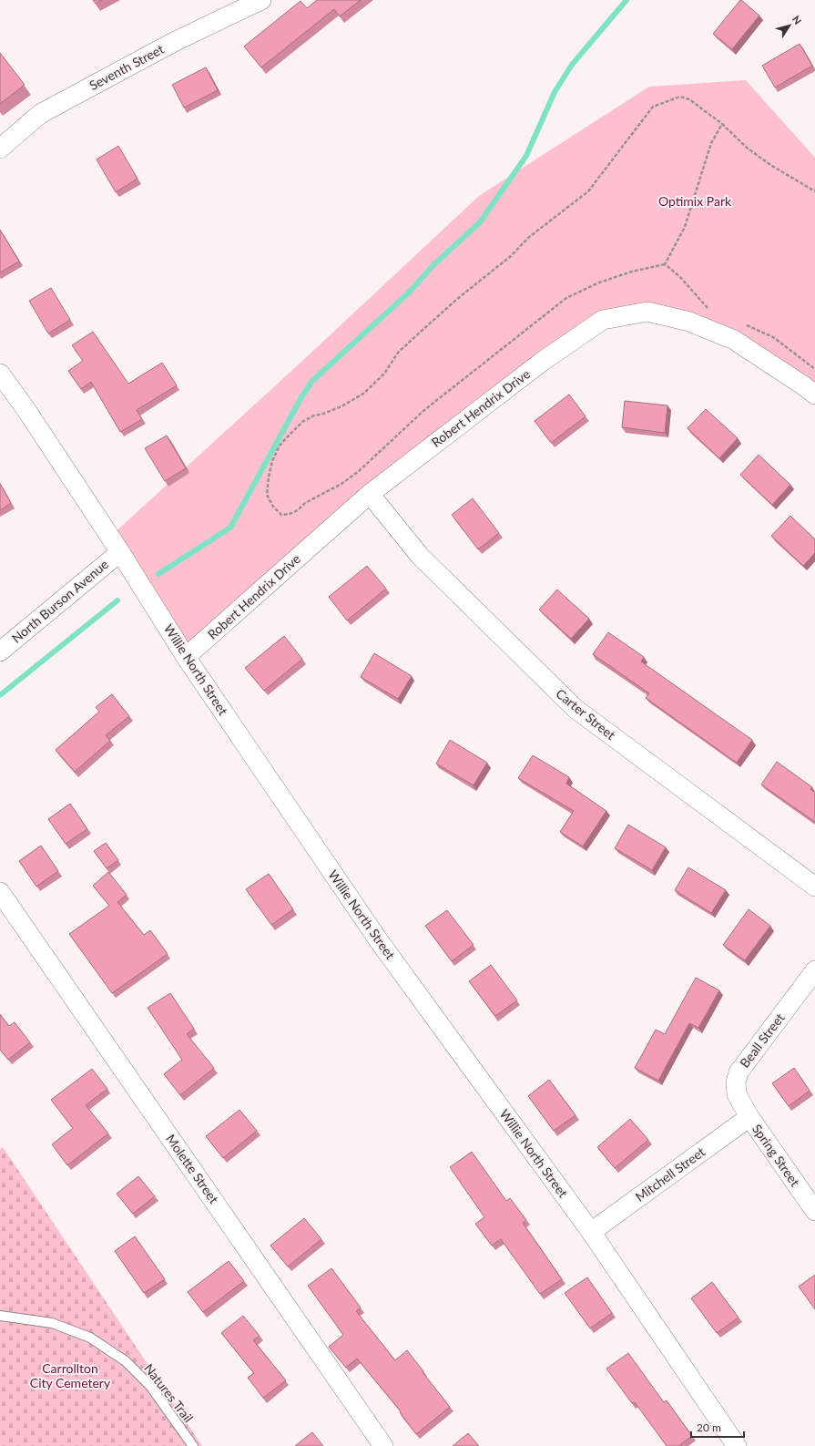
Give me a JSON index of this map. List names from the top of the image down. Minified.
{"streets":{"street":["Seventh Street","Robert Hendrix Drive","North Burson Avenue","Willie North Street","Carter Street","Beall Street","Spring Street","Molette Street","Mitchell Street"],"lane":["Natures Trail"]},"crossings":[["Robert Hendrix Drive","Willie North Street"],["Robert Hendrix Drive","Carter Street"],["North Burson Avenue","Willie North Street"],["Willie North Street","Mitchell Street"],["Beall Street","Spring Street"],["Beall Street","Mitchell Street"],["Spring Street","Mitchell Street"]],"parks":["Optimix Park","Carrollton City Cemetery"],"scale_bar":"20 m","north":"top right"}
